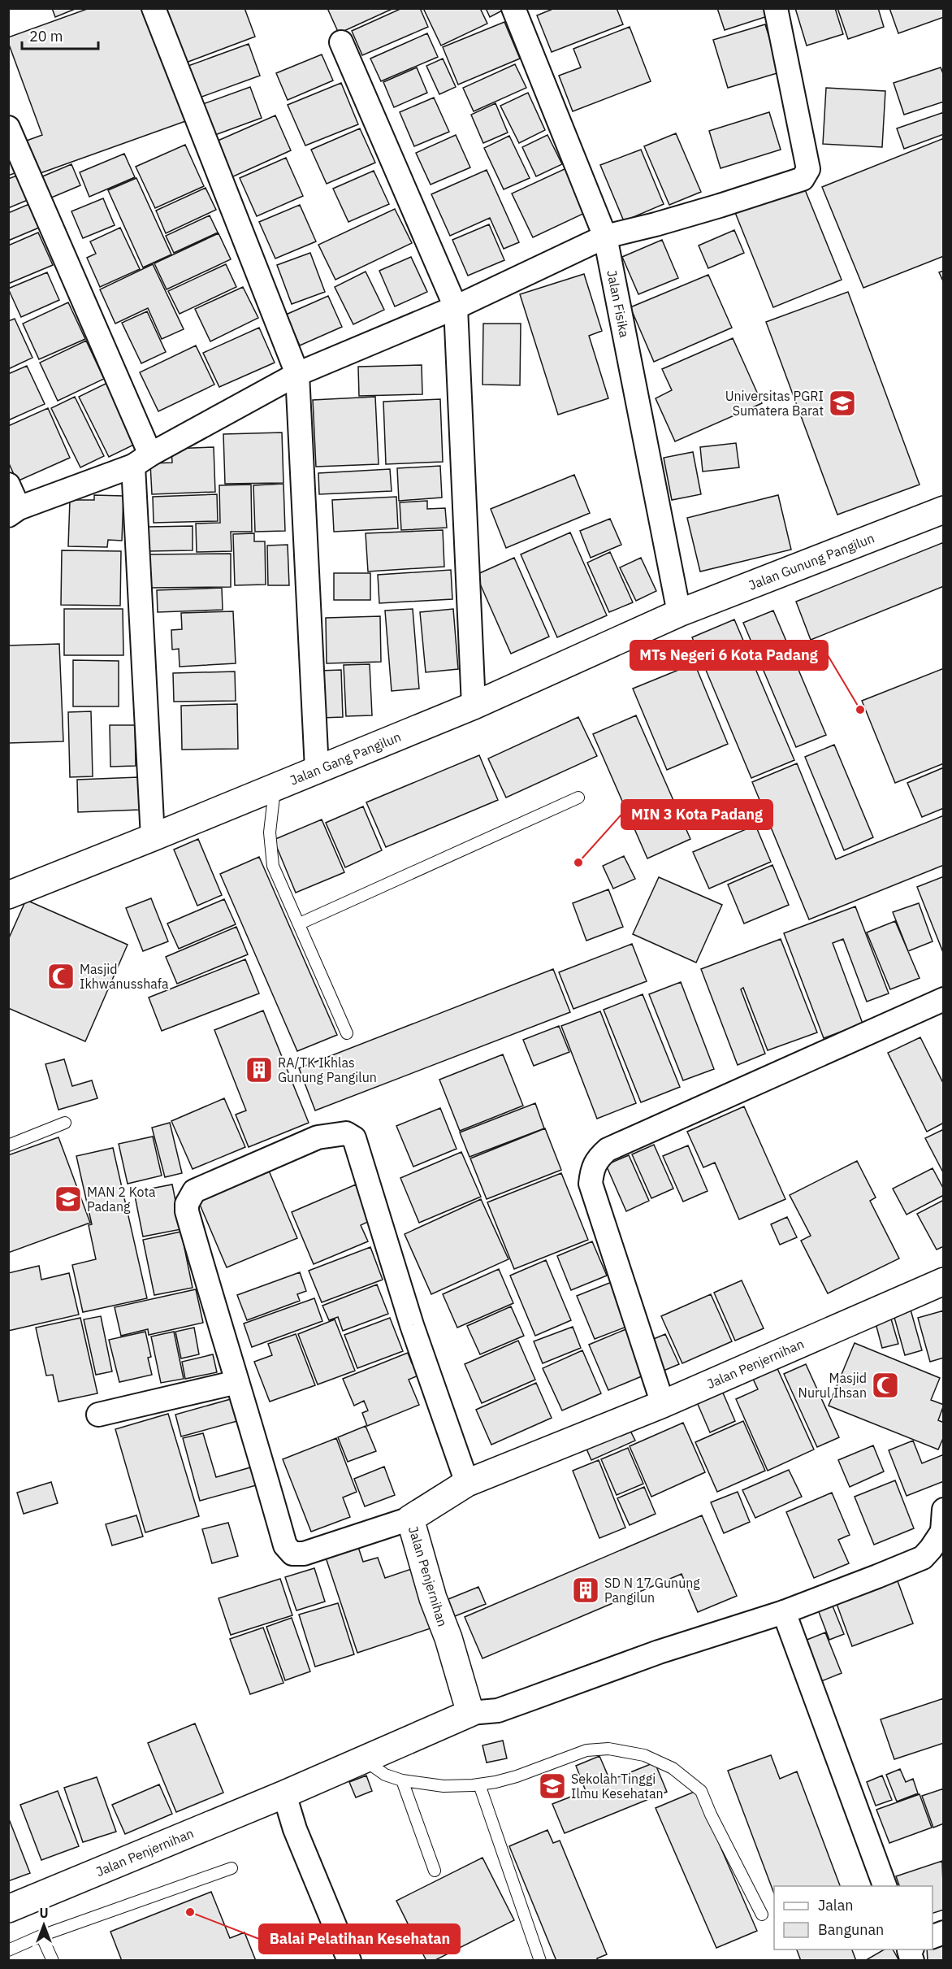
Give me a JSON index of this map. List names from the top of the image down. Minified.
{"streets":{"street":["Jalan Fisika","Jalan Gunung Pangilun","Jalan Gang Pangilun","Jalan Penjernihan"]},"crossings":[["Jalan Fisika","Jalan Gunung Pangilun"],["Jalan Fisika","Jalan Gang Pangilun"],["Jalan Gunung Pangilun","Jalan Gang Pangilun"]],"places":{"school or university":["Universitas PGRI Sumatera Barat","MAN 2 Kota Padang","Sekolah Tinggi Ilmu Kesehatan"],"other":["MTs Negeri 6 Kota Padang","MIN 3 Kota Padang","Balai Pelatihan Kesehatan"],"mosque":["Masjid Ikhwanusshafa","Masjid Nurul Ihsan"],"building":["RA/TK Ikhlas Gunung Pangilun","SD N 17 Gunung Pangilun"]},"legend":["Jalan","Bangunan"],"scale_bar":"20 m","north":"top"}
